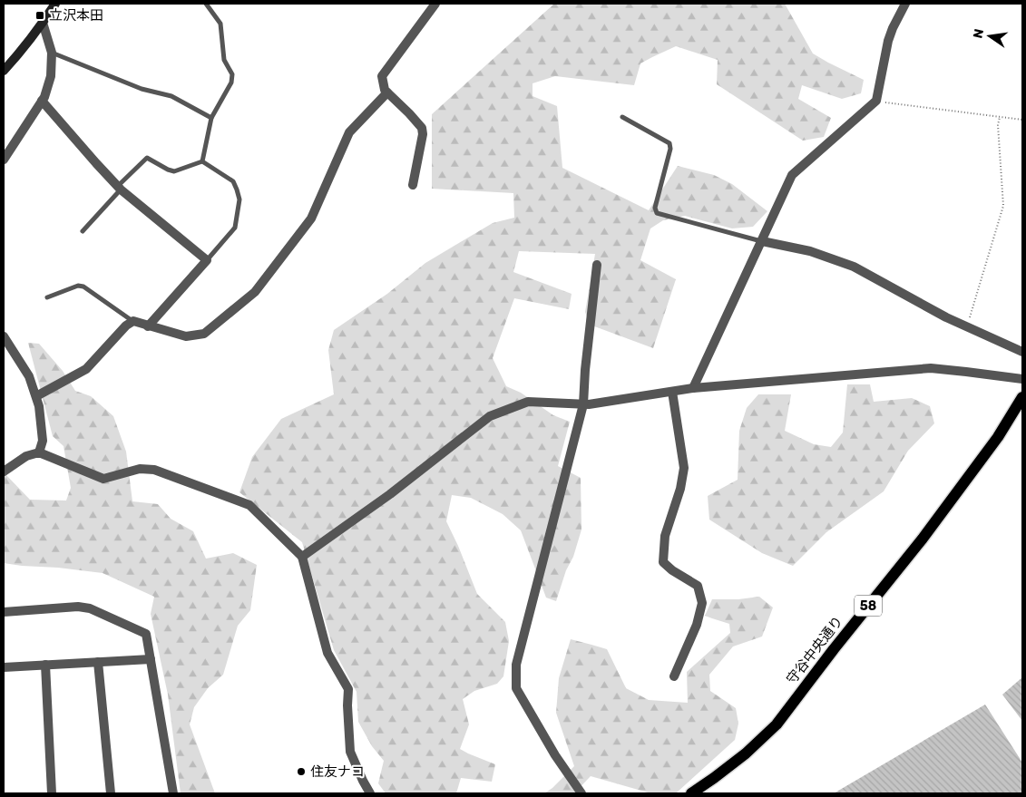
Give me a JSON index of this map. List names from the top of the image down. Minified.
{"streets":{"main road":["58","守谷中央通り"]},"places":{"transit":["立沢本田"],"other":["住友ナコ"]},"north":"left"}
